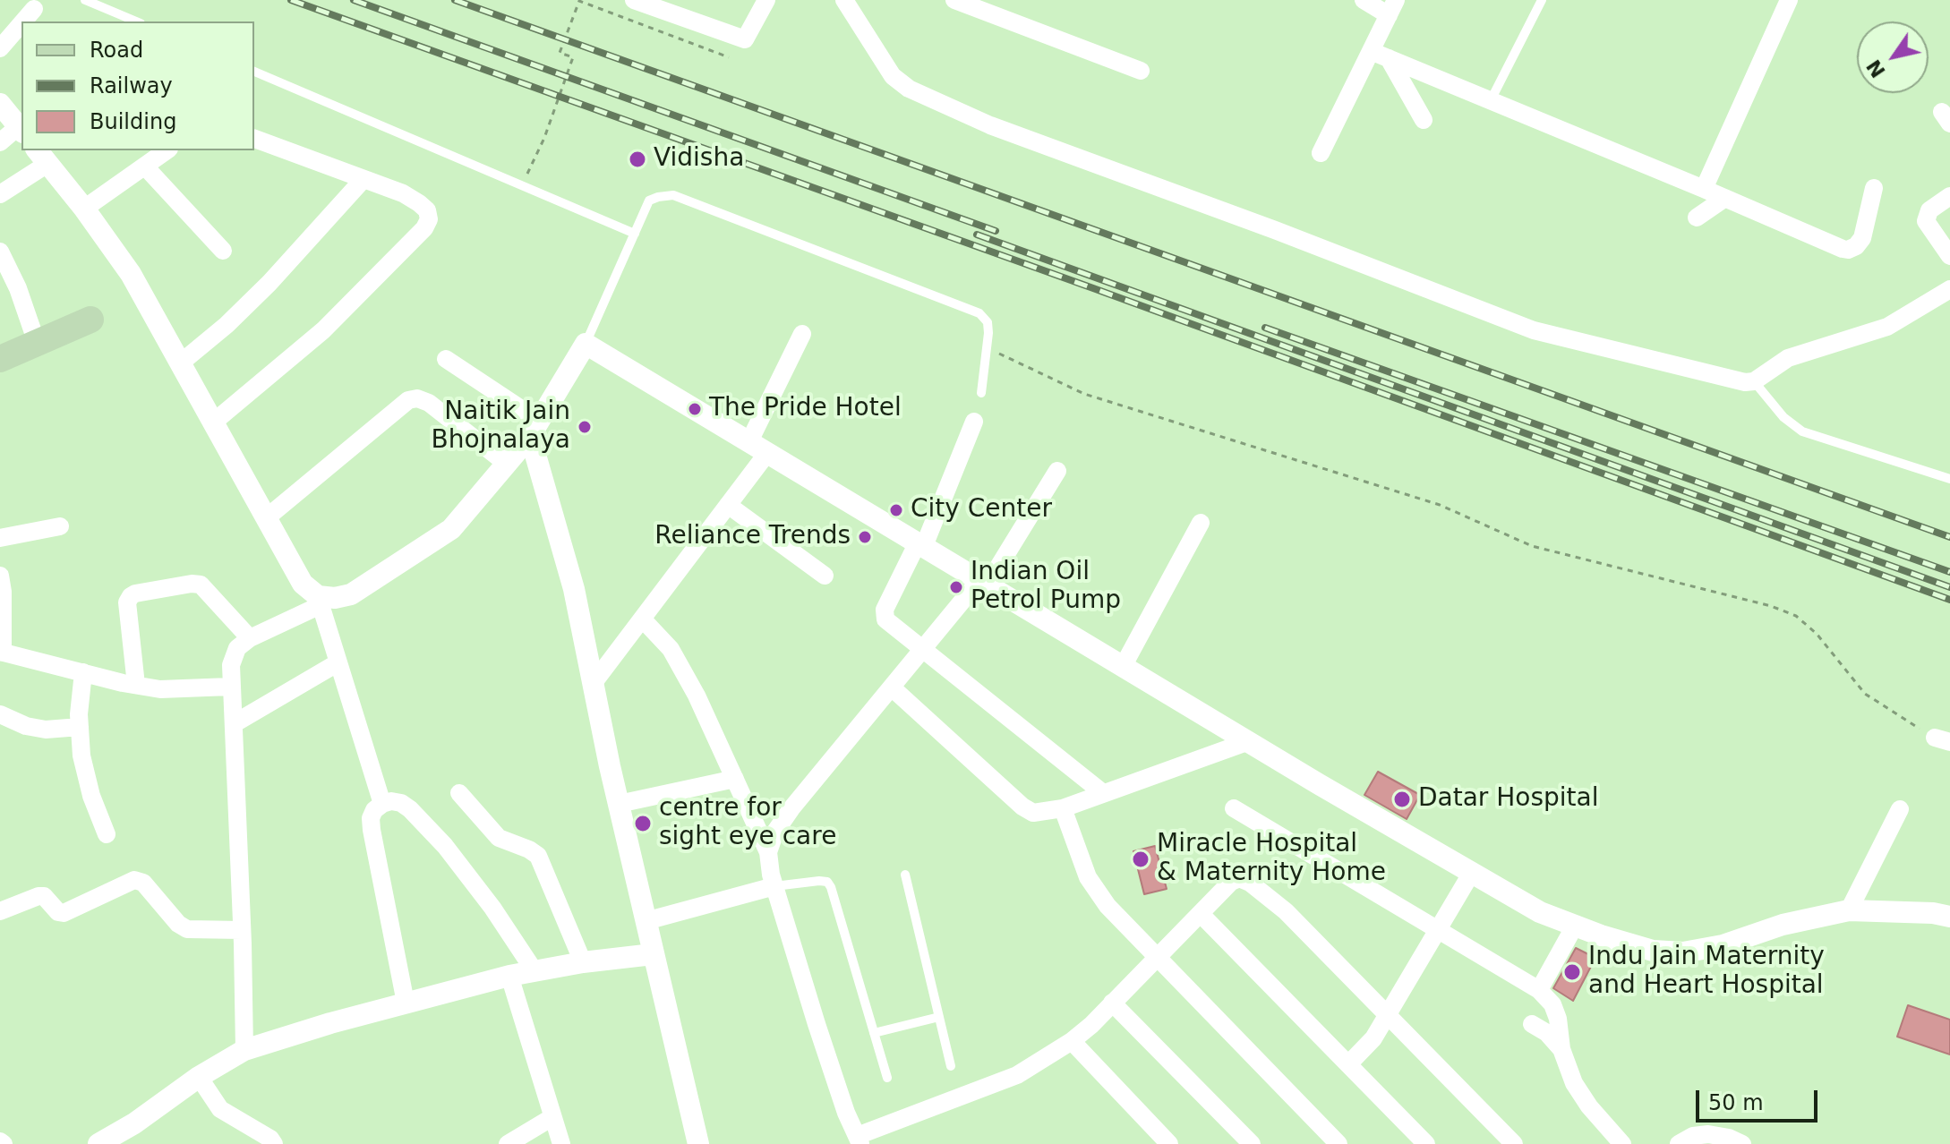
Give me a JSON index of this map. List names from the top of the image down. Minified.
{"places":["Vidisha","The Pride Hotel","Naitik Jain Bhojnalaya","City Center","Reliance Trends","Indian Oil Petrol Pump","Datar Hospital","centre for sight eye care","Miracle Hospital & Maternity Home","Indu Jain Maternity and Heart Hospital"],"legend":["Road","Railway","Building"],"scale_bar":"50 m","north":"bottom left"}
